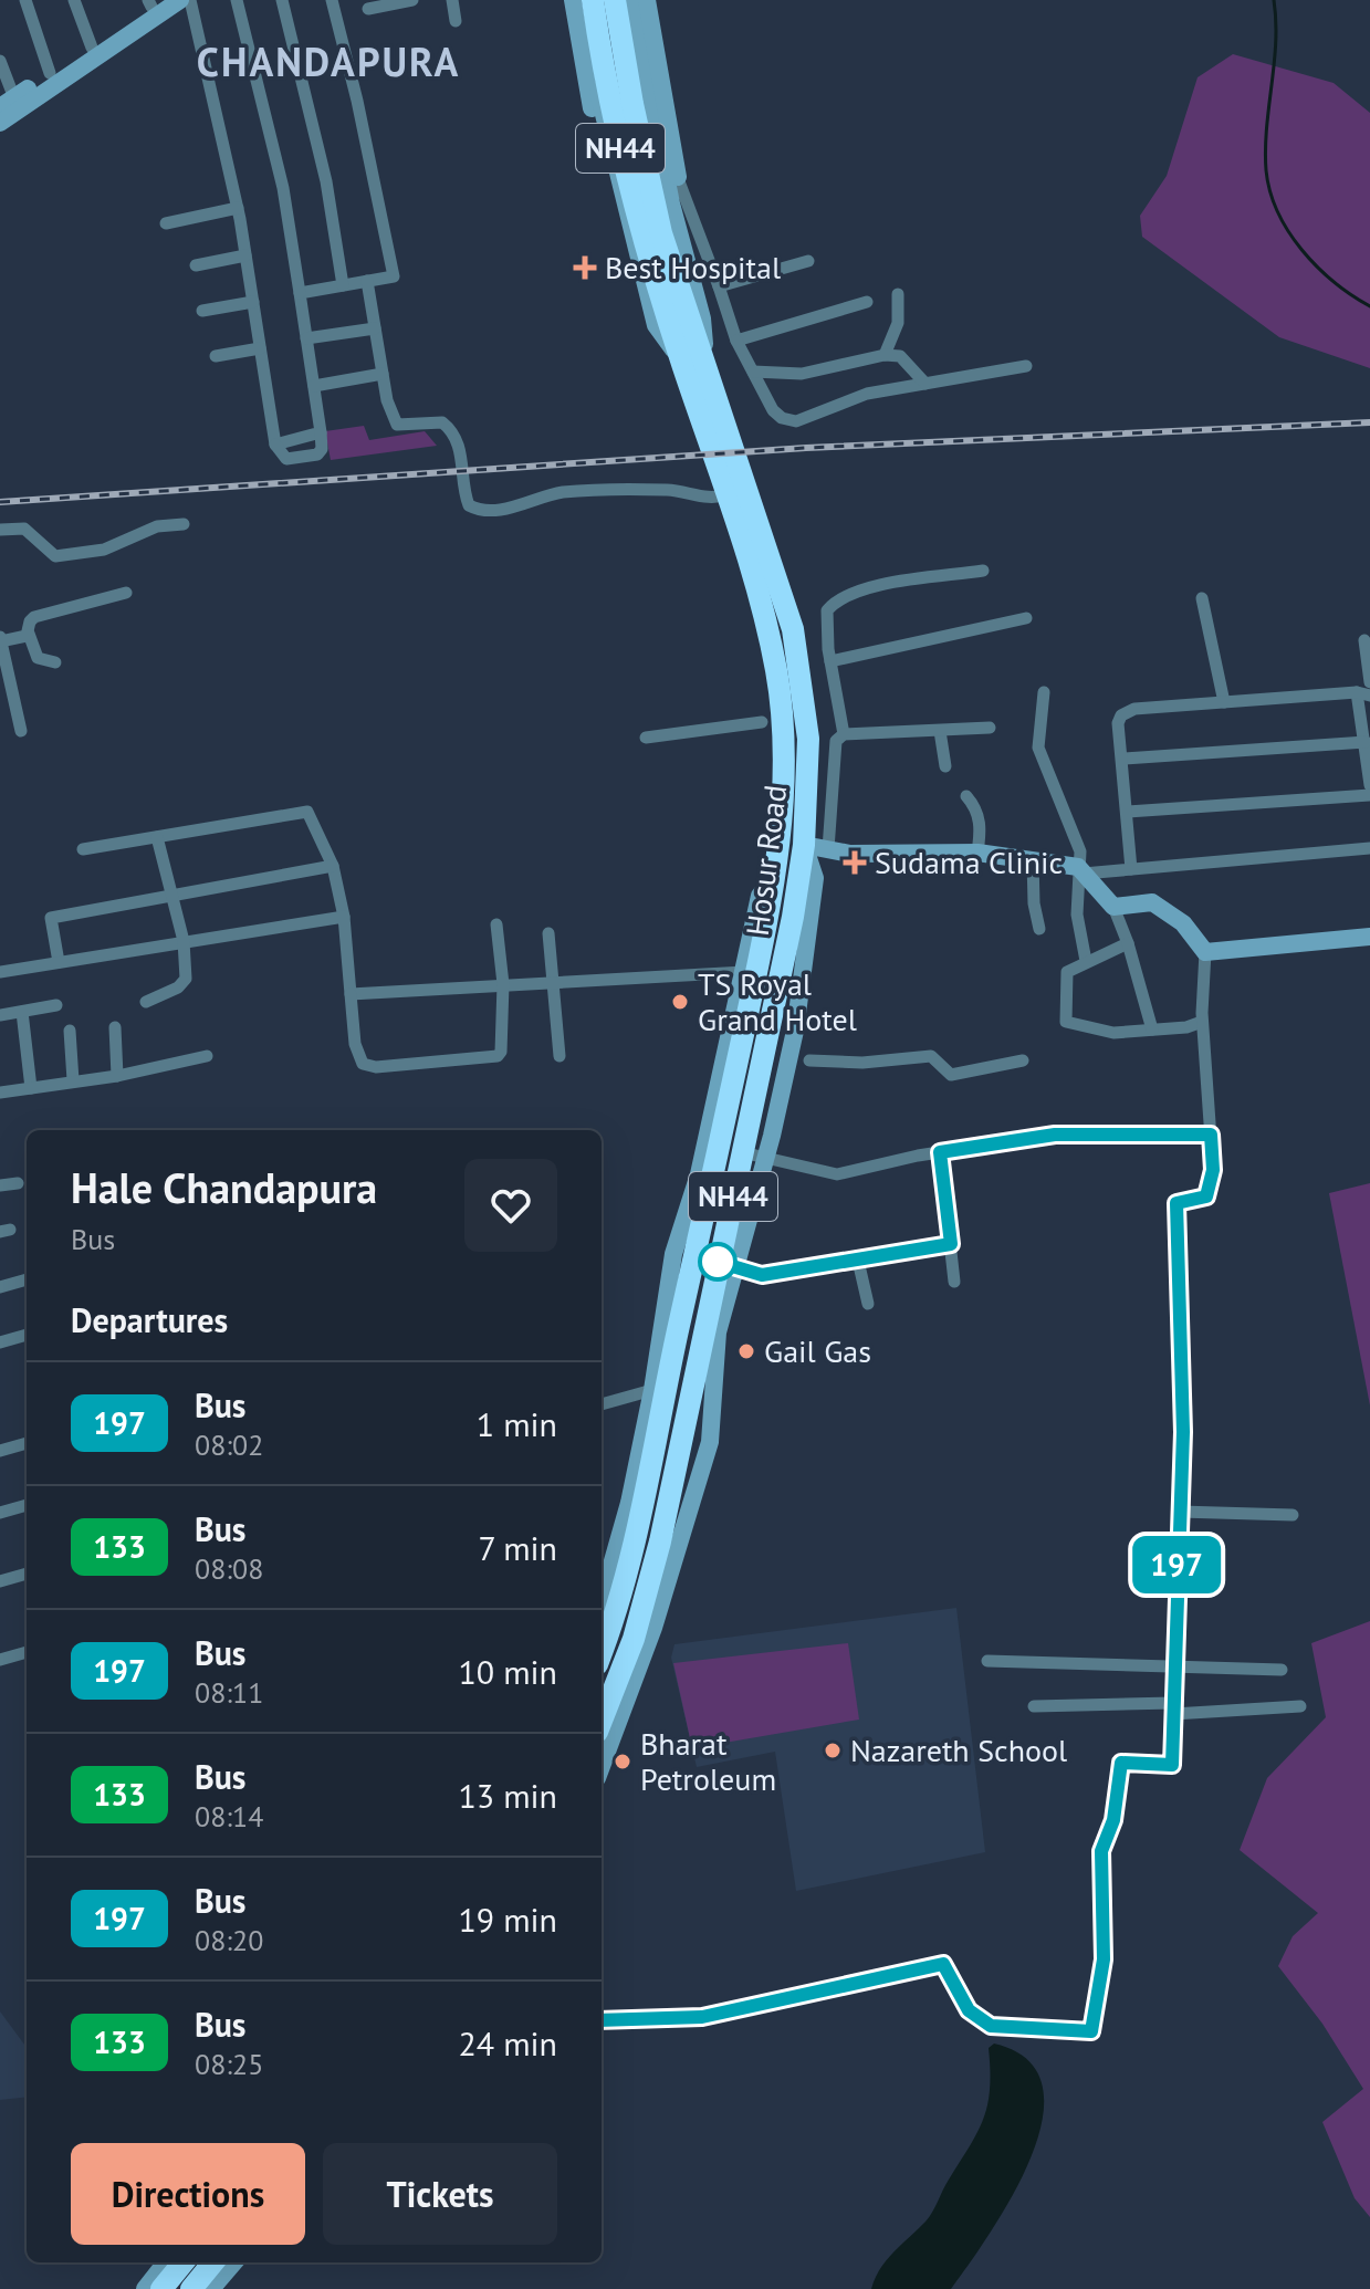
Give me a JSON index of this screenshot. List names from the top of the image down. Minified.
{"streets":{"highway":["NH44","Hosur Road"]},"crossings":[["NH44","Hosur Road"]],"districts":["CHANDAPURA"],"places":{"health":["Best Hospital","Sudama Clinic"],"other":["TS Royal Grand Hotel","Gail Gas","Nazareth School","Bharat Petroleum"]},"lines":["bus line 197"],"page":{"on_map":"197","heading":[["Hale Chandapura","Bus"],"Departures"],"list":[{"mark":"197","name":"Bus","note":"08:02","value":"1 min"},{"mark":"133","name":"Bus","note":"08:08","value":"7 min"},{"mark":"197","name":"Bus","note":"08:11","value":"10 min"},{"mark":"133","name":"Bus","note":"08:14","value":"13 min"},{"mark":"197","name":"Bus","note":"08:20","value":"19 min"},{"mark":"133","name":"Bus","note":"08:25","value":"24 min"}],"buttons":["Directions","Tickets"]}}
